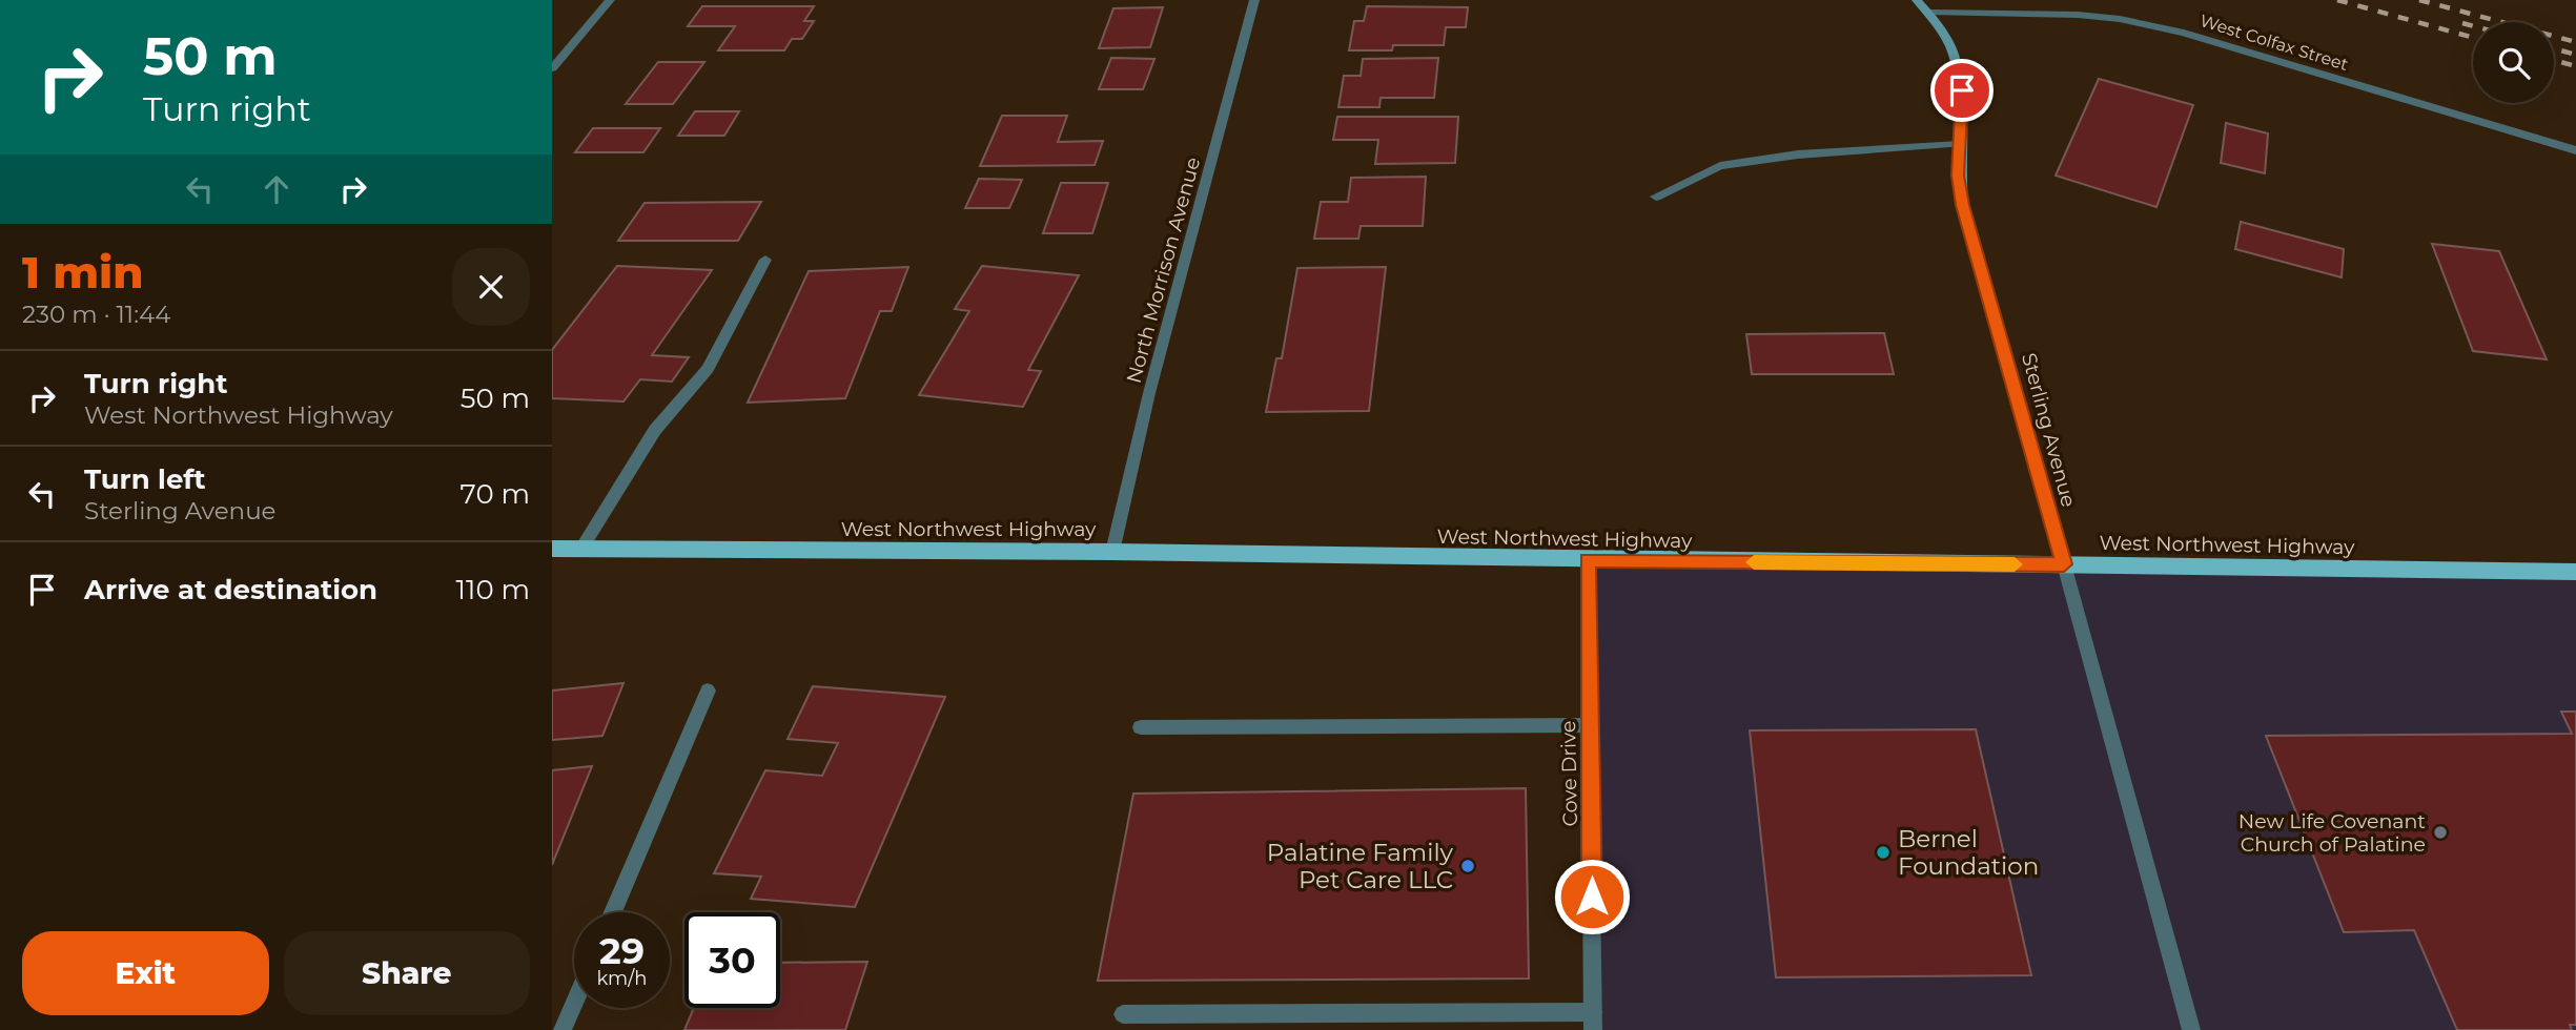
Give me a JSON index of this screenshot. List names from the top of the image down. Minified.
{"streets":{"main road":["West Northwest Highway"],"street":["West Colfax Street","North Morrison Avenue","Sterling Avenue","Cove Drive"]},"crossings":[["West Colfax Street","Sterling Avenue"],["North Morrison Avenue","West Northwest Highway"],["Sterling Avenue","West Northwest Highway"],["West Northwest Highway","Cove Drive"]],"places":["New Life Covenant Church of Palatine","Bernel Foundation","Palatine Family Pet Care LLC"],"page":{"turn":["50 m","Turn right"],"heading":["1 min","230 m · 11:44"],"list":[{"name":"Turn right","note":"West Northwest Highway","value":"50 m"},{"name":"Turn left","note":"Sterling Avenue","value":"70 m"},{"name":"Arrive at destination","value":"110 m"}],"speed":"29 km/h","limit":"30","buttons":["Exit","Share"]}}
